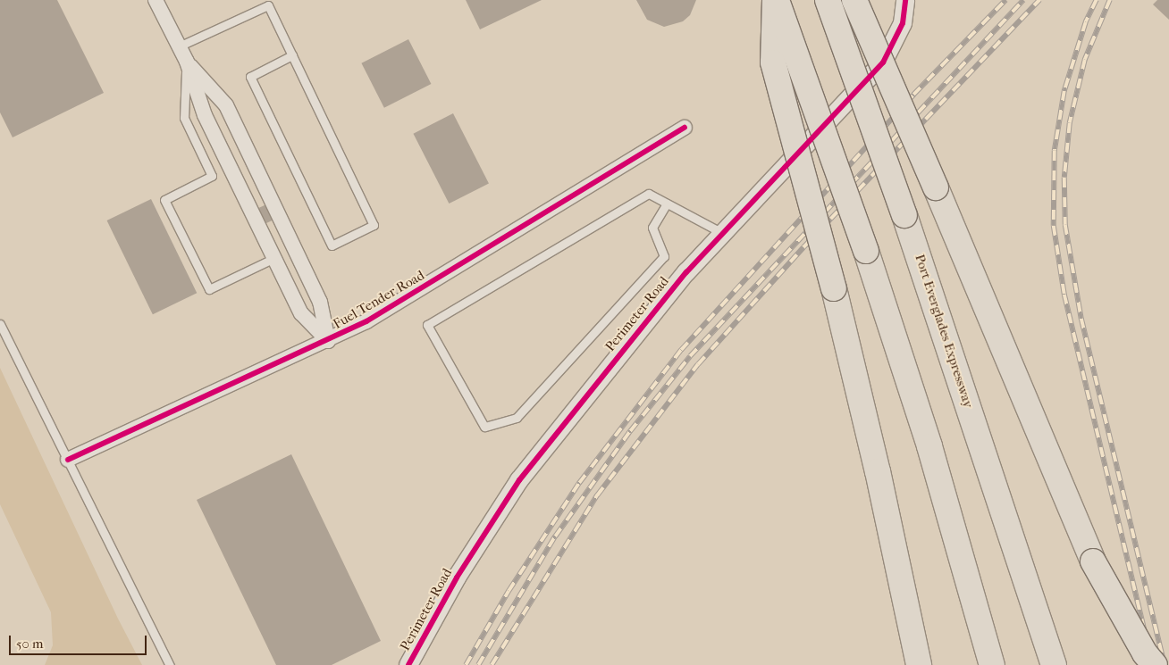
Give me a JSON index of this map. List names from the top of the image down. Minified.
{"streets":{"highway":["Port Everglades Expressway"],"street":["Fuel Tender Road","Perimeter Road"]},"scale_bar":"50 m"}
